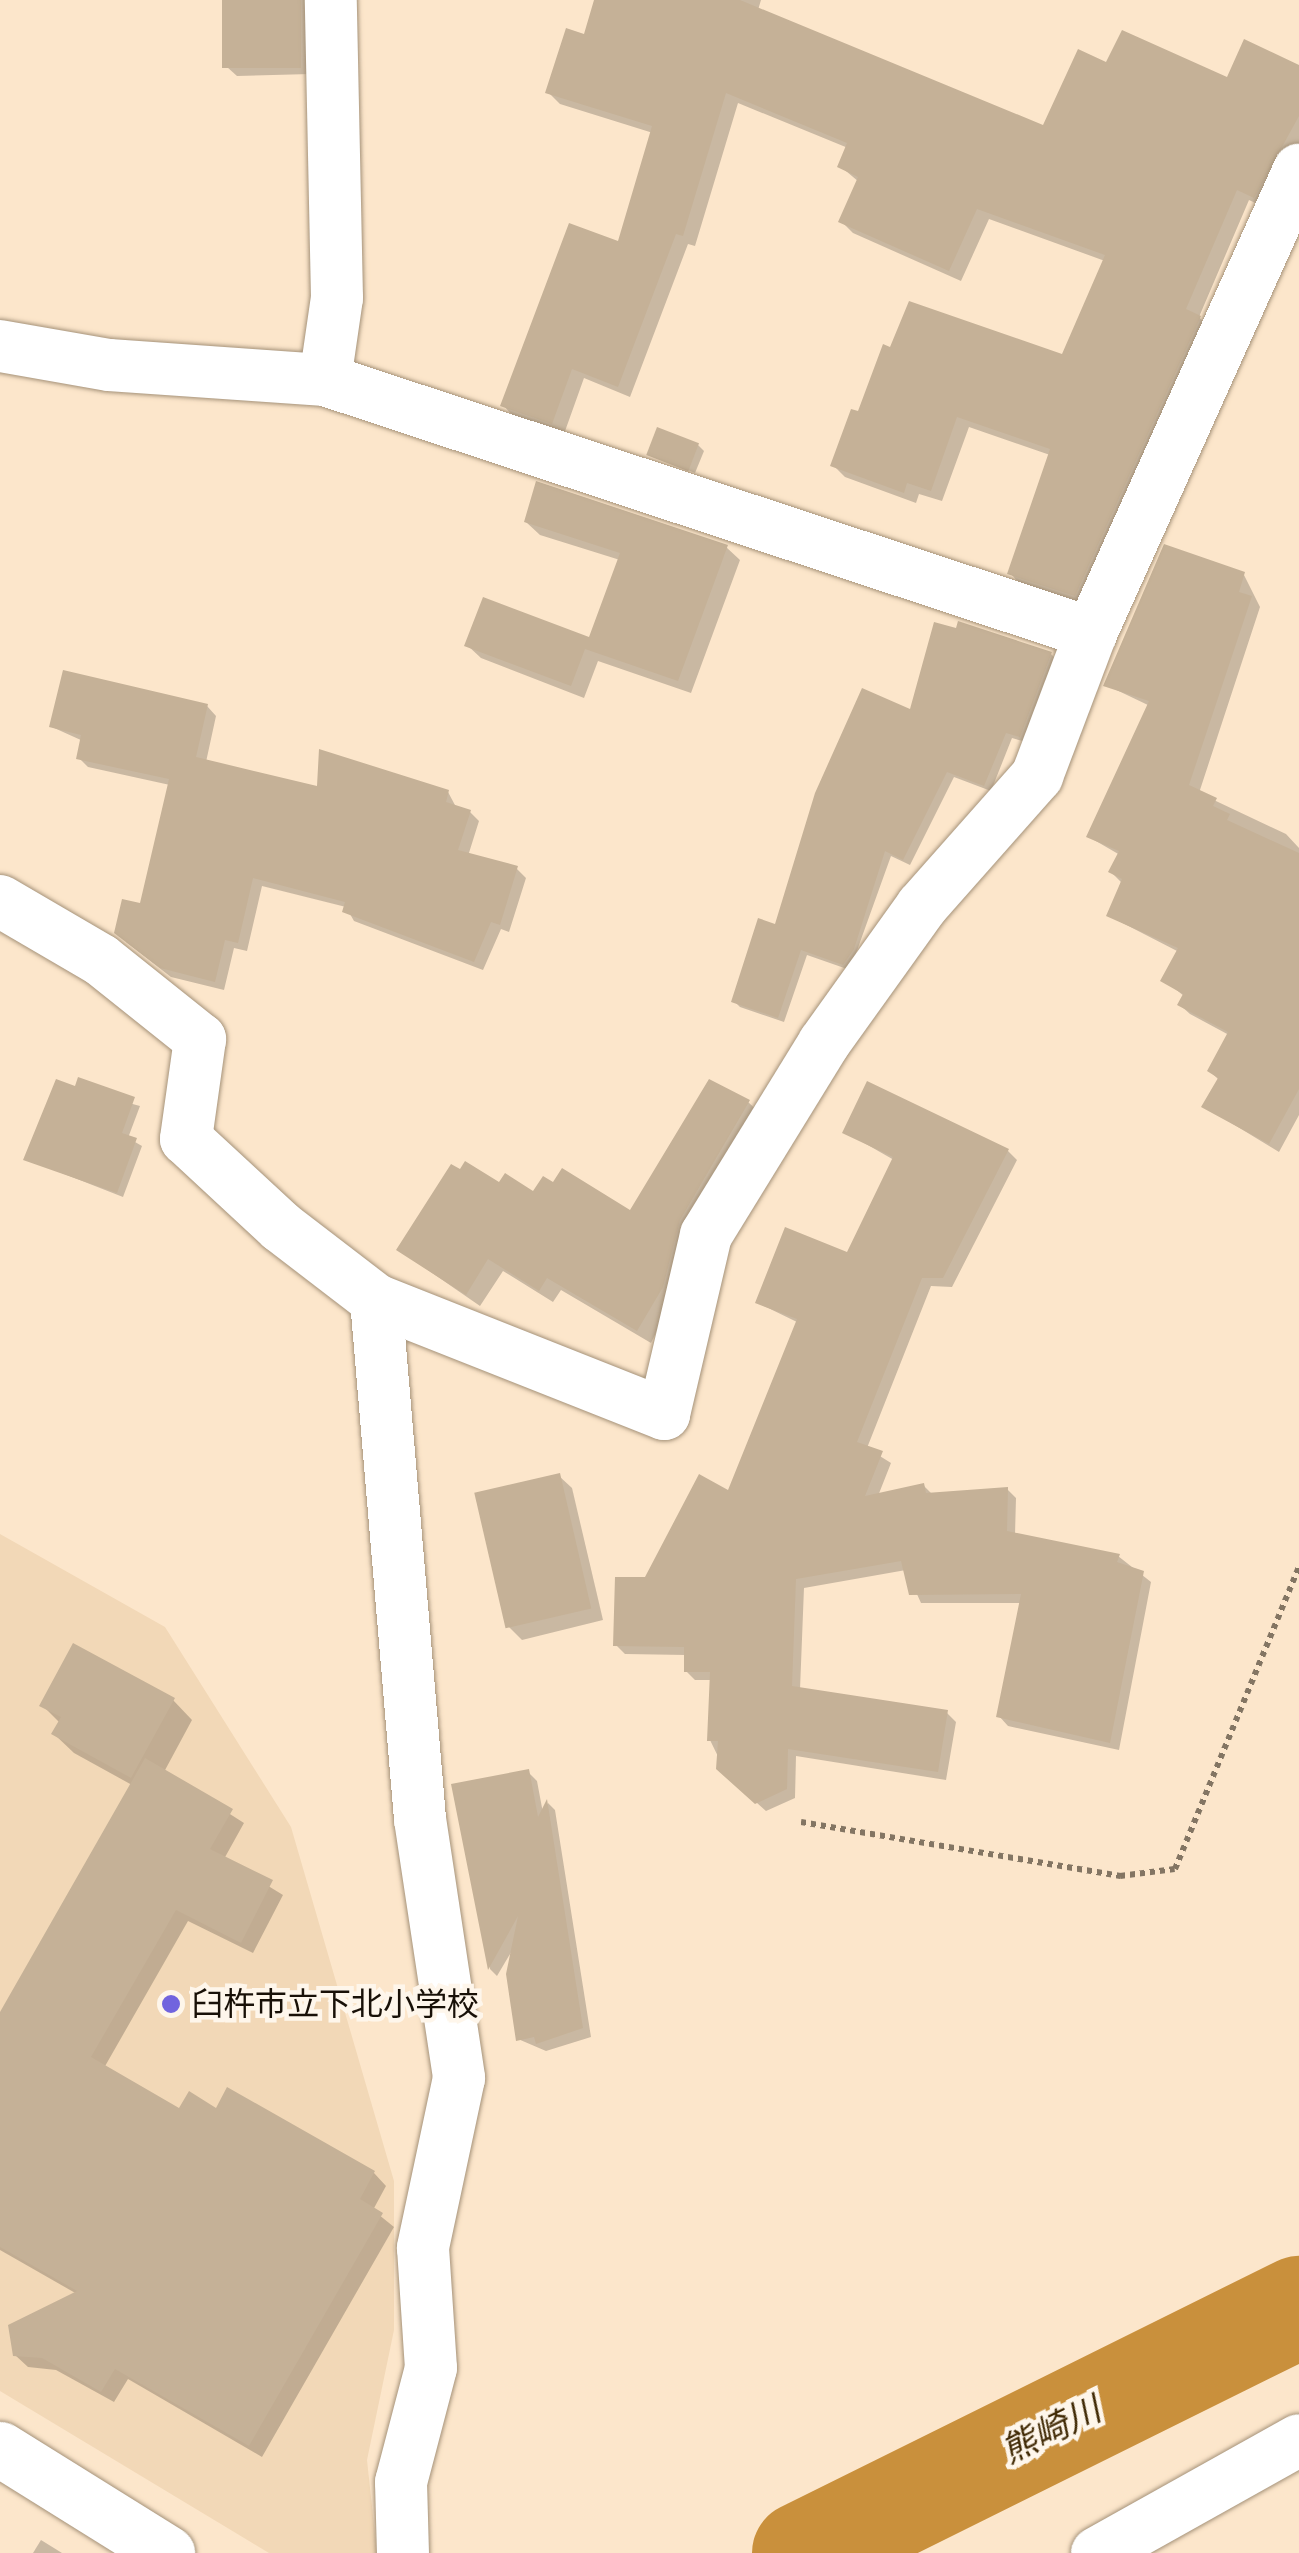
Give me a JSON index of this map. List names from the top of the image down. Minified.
{"water":["熊崎川"],"places":["臼杵市立下北小学校"]}
